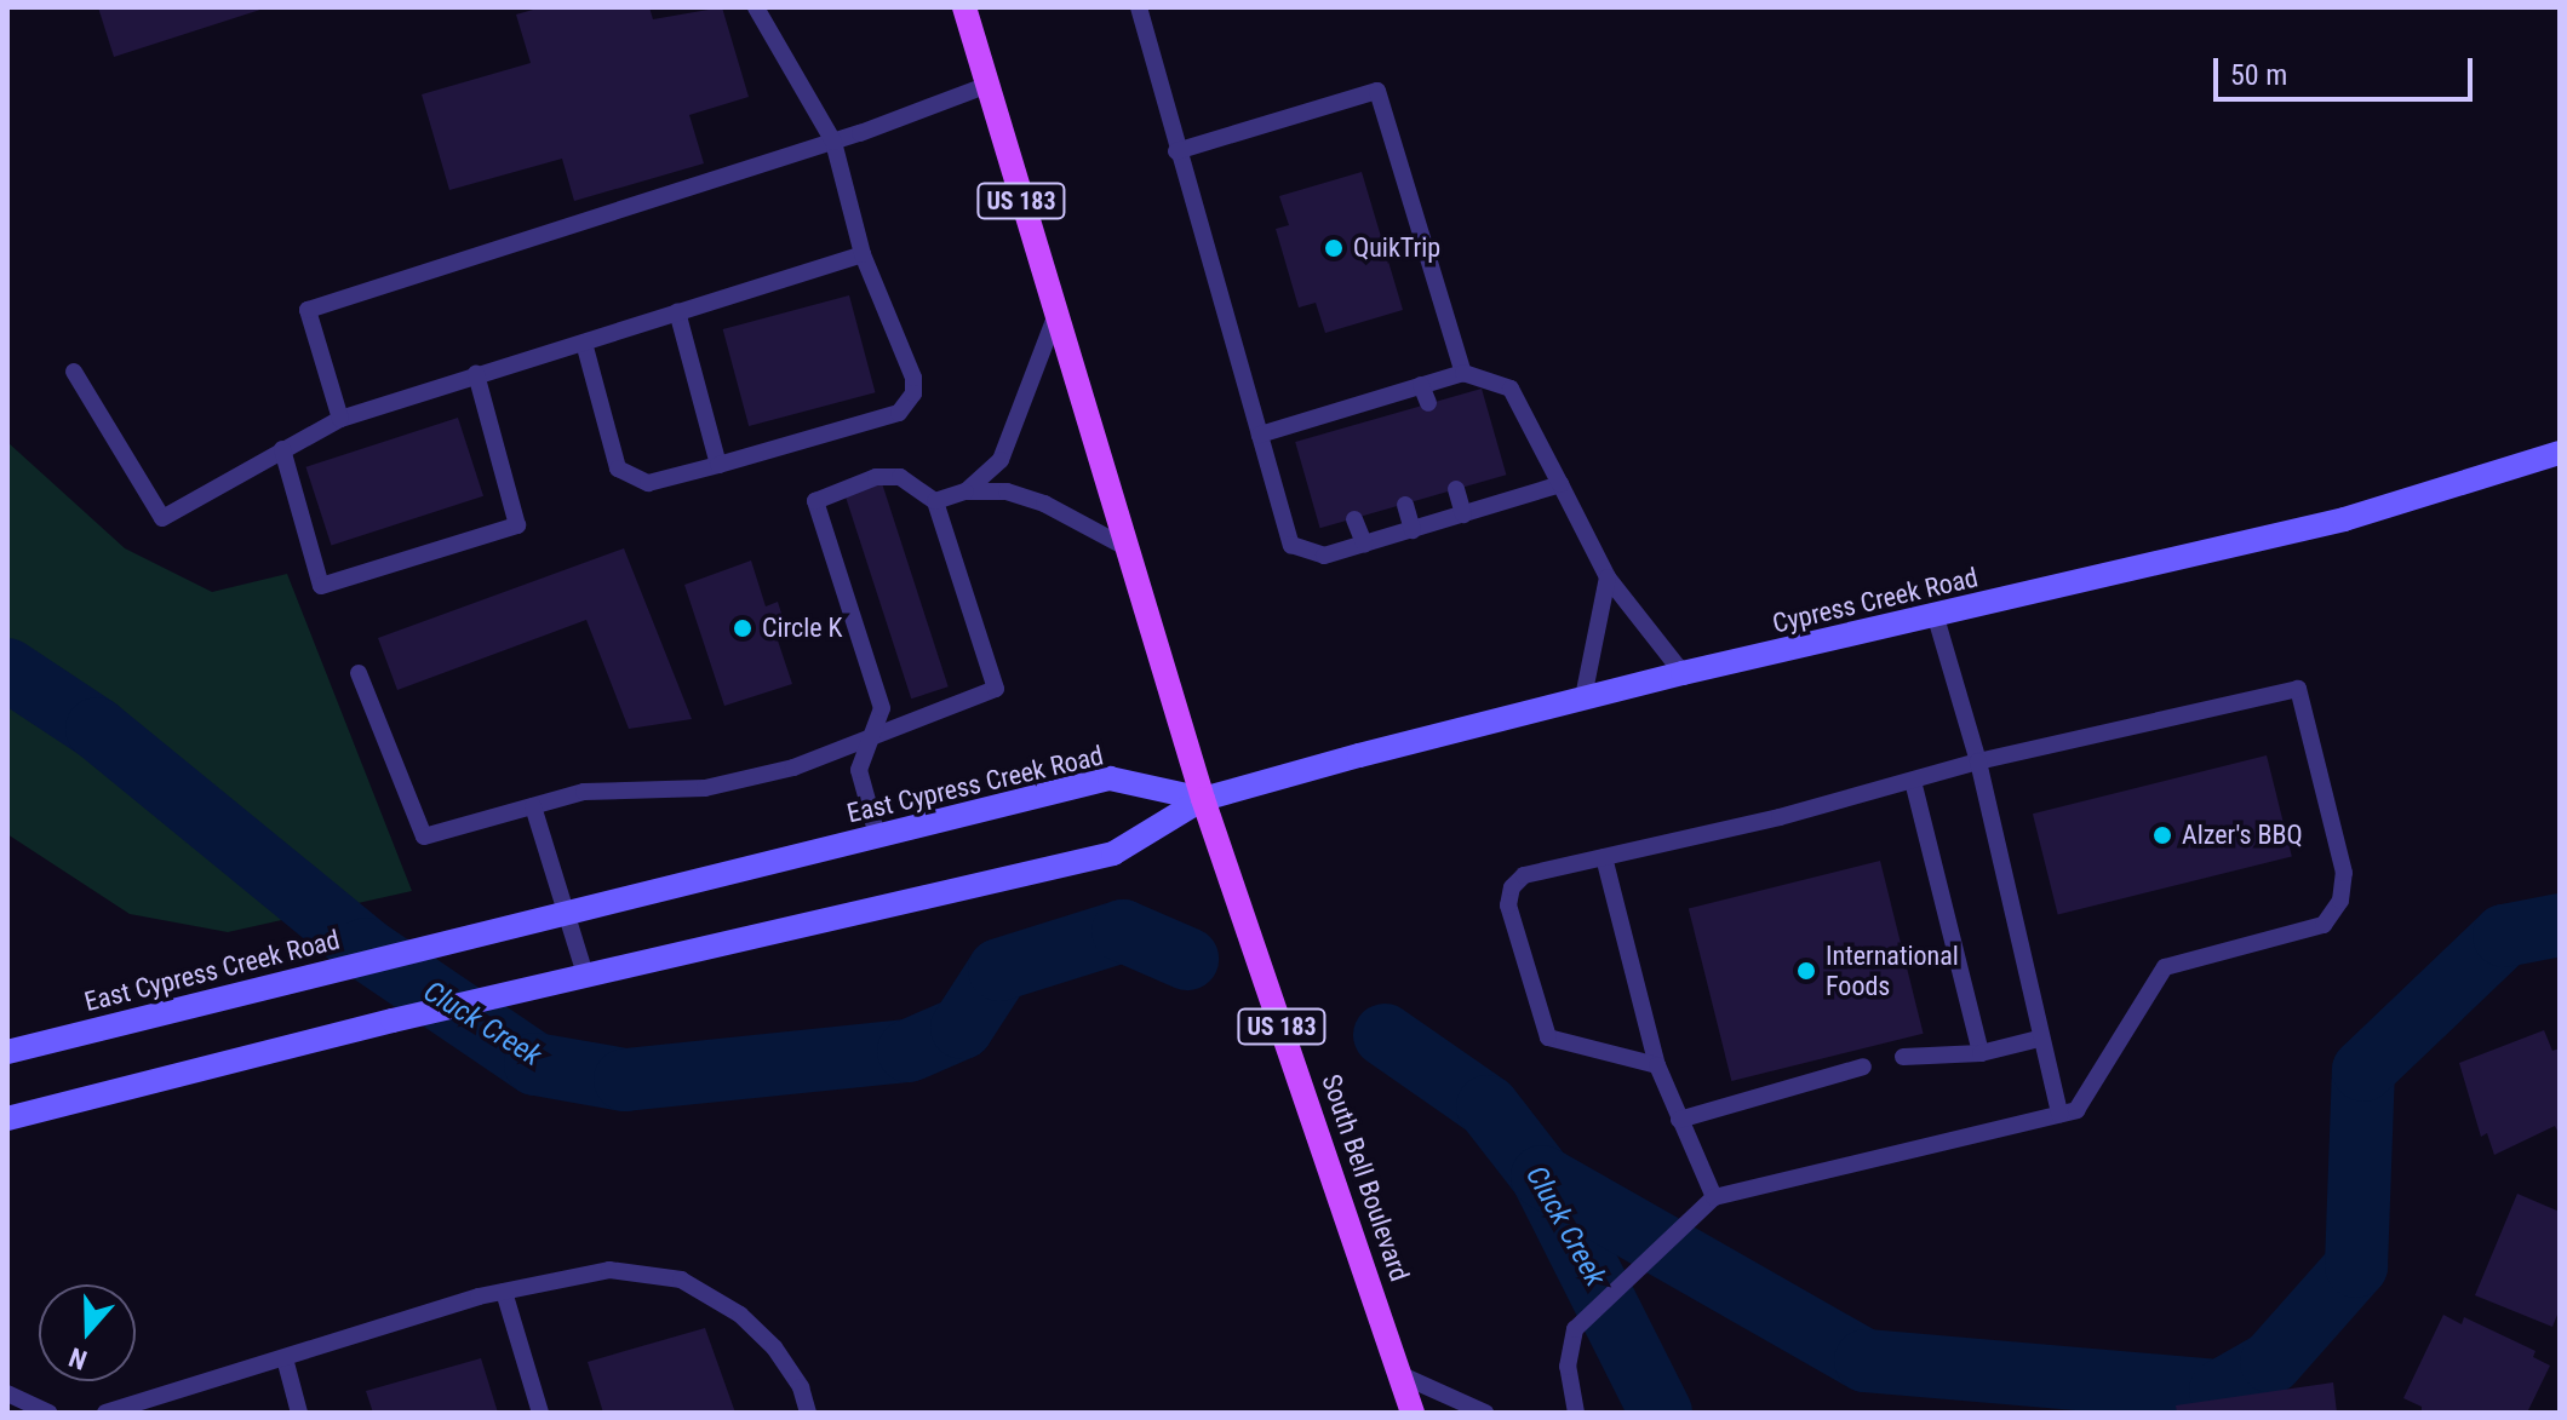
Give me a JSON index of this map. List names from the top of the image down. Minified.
{"streets":{"main road":["US 183","Cypress Creek Road","East Cypress Creek Road","South Bell Boulevard"]},"crossings":[["US 183","Cypress Creek Road"],["US 183","East Cypress Creek Road"],["US 183","South Bell Boulevard"],["Cypress Creek Road","East Cypress Creek Road"],["Cypress Creek Road","South Bell Boulevard"],["East Cypress Creek Road","South Bell Boulevard"]],"water":["Cluck Creek"],"places":["QuikTrip","Circle K","Alzer's BBQ","International Foods"],"scale_bar":"50 m","north":"bottom"}
